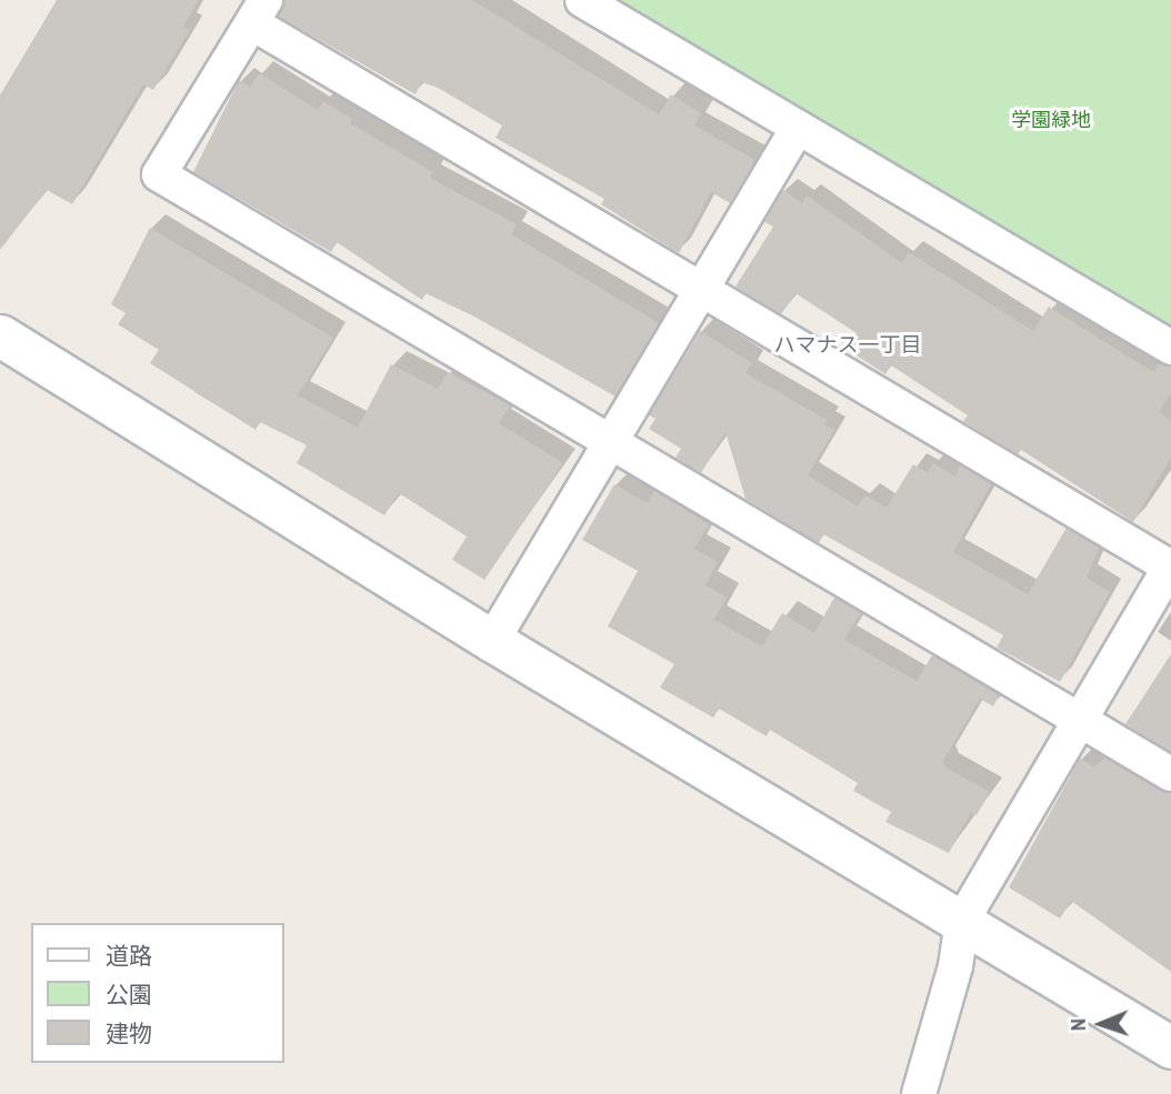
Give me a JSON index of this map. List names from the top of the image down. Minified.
{"districts":["ハマナス一丁目"],"parks":["学園緑地"],"legend":["道路","公園","建物"],"north":"left"}
